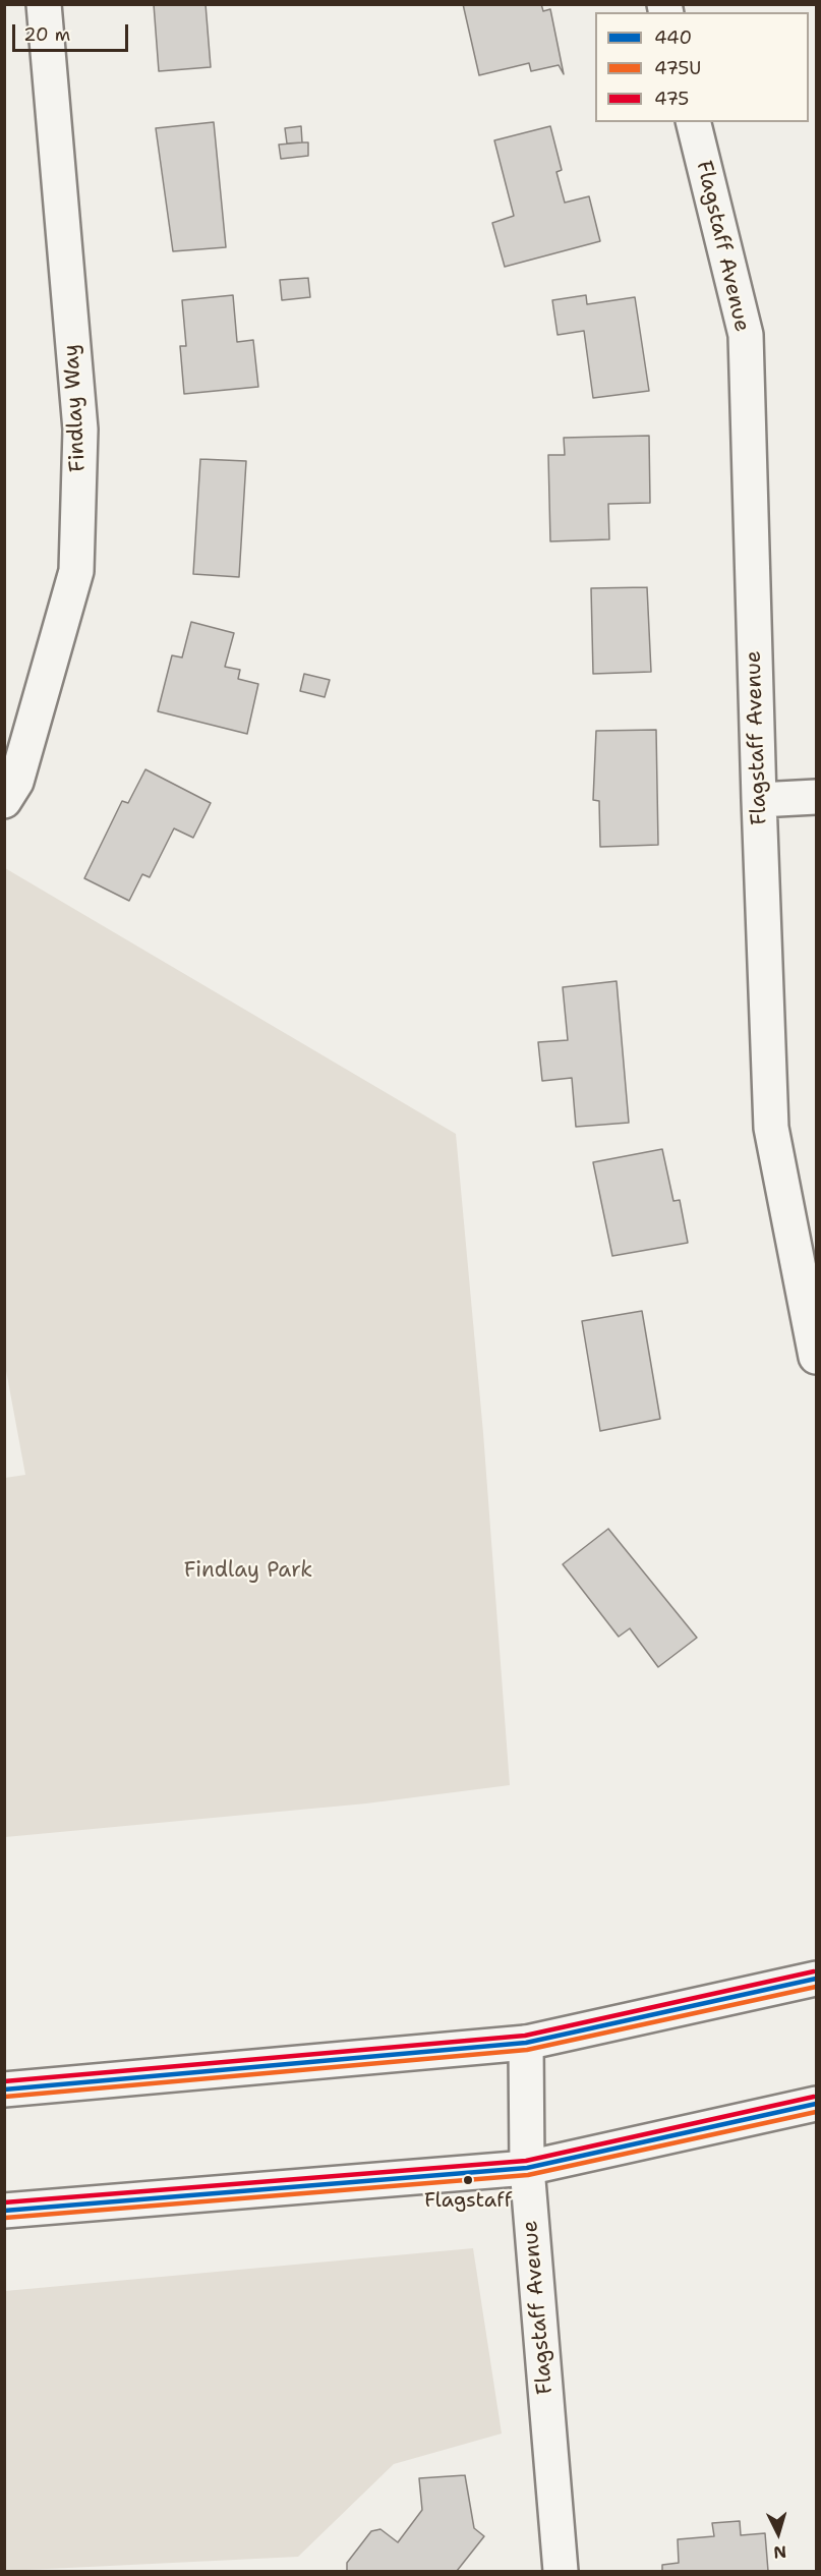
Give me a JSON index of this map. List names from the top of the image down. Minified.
{"streets":{"street":["Flagstaff Avenue","Findlay Way"]},"parks":["Findlay Park"],"places":["Flagstaff"],"lines":["transit line 475","transit line 440","transit line 475U"],"legend":["440","475U","475"],"scale_bar":"20 m","north":"bottom"}
